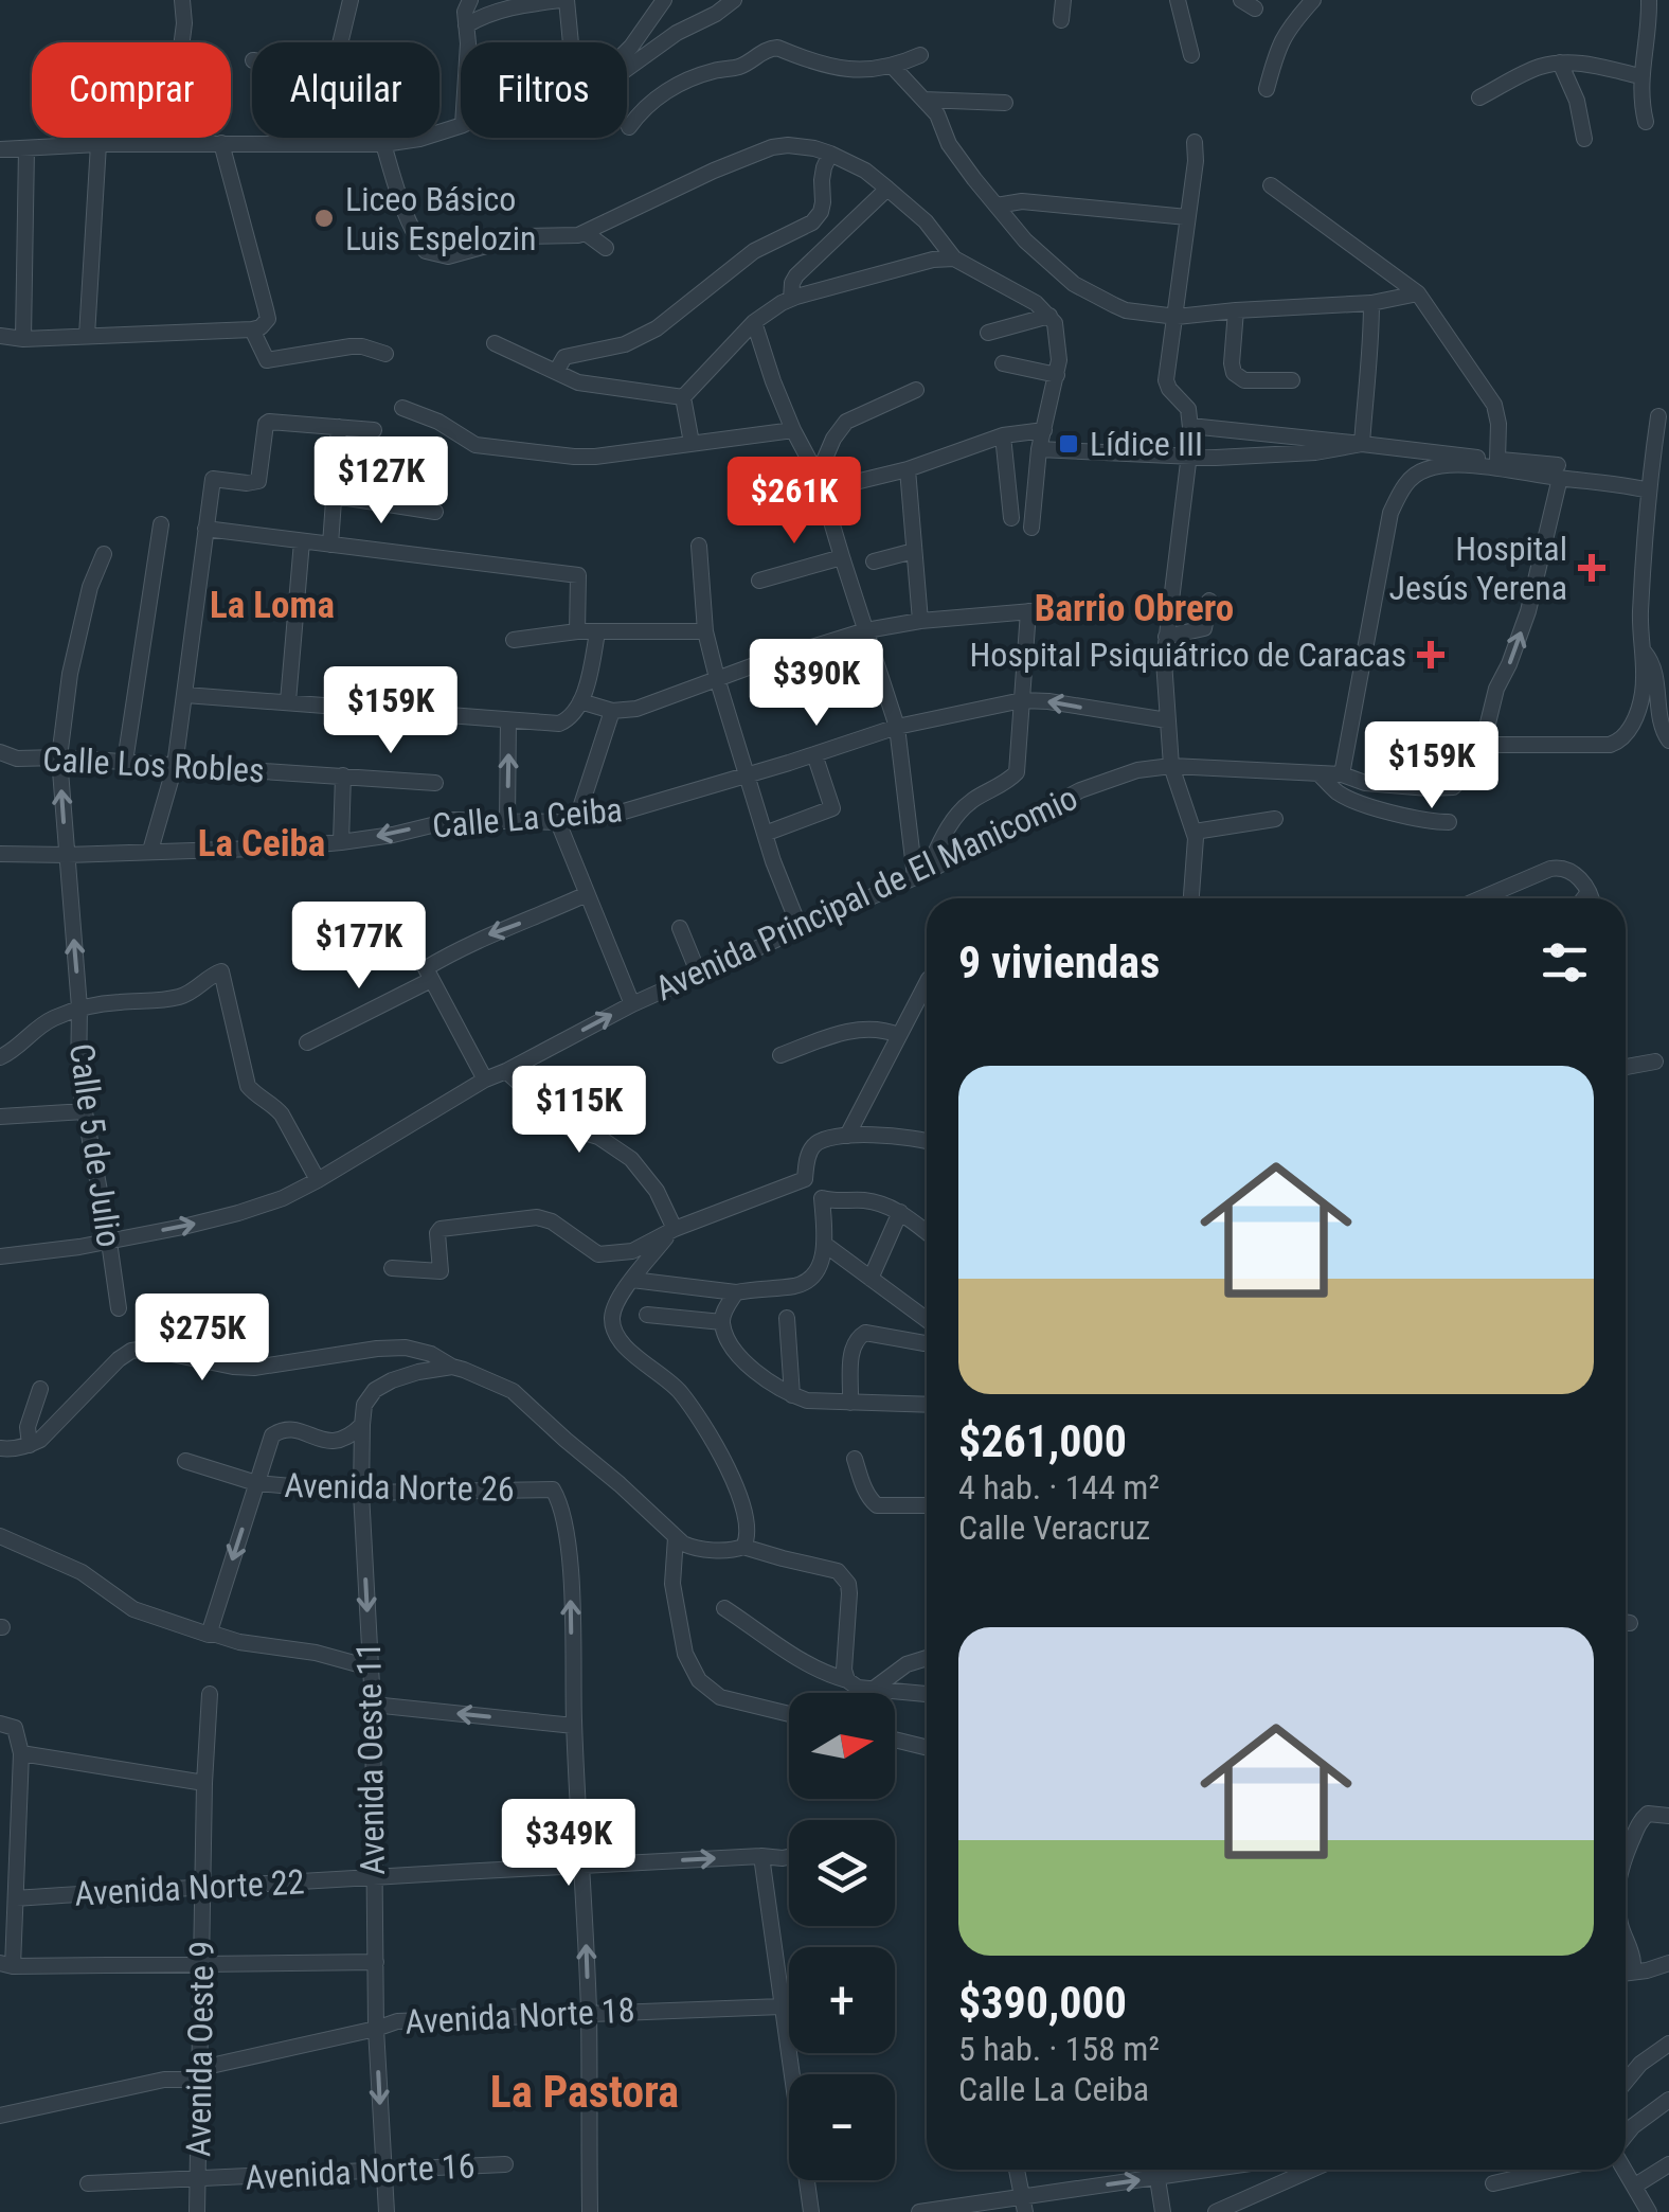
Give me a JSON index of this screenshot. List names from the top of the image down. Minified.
{"streets":{"street":["Calle Los Robles","Calle La Ceiba","Avenida Principal de El Manicomio","Calle 5 de Julio","Avenida Norte 26","Avenida Oeste 11","Avenida Norte 22","Avenida Norte 18","Avenida Oeste 9","Avenida Norte 16"]},"crossings":[["Calle Los Robles","Calle 5 de Julio"],["Calle La Ceiba","Calle 5 de Julio"],["Avenida Principal de El Manicomio","Calle 5 de Julio"],["Avenida Norte 26","Avenida Oeste 11"],["Avenida Oeste 11","Avenida Norte 22"],["Avenida Oeste 11","Avenida Norte 18"],["Avenida Oeste 11","Avenida Norte 16"],["Avenida Norte 22","Avenida Oeste 9"],["Avenida Norte 18","Avenida Oeste 9"],["Avenida Oeste 9","Avenida Norte 16"]],"one_way":["Avenida Oeste 11"],"districts":["La Loma","Barrio Obrero","La Ceiba","La Pastora"],"places":{"other":["Liceo Básico Luis Espelozin"],"transit":["Lídice III"],"health":["Hospital Jesús Yerena","Hospital Psiquiátrico de Caracas"]},"north":"right","page":{"chip":["Comprar","Alquilar","Filtros"],"price":["$127K","$261K","$390K","$159K","$159K","$177K","$115K","$275K","$349K"],"heading":"9 viviendas","list":[{"name":"$261,000","note":"4 hab. · 144 m² · Calle Veracruz"},{"name":"$390,000","note":"5 hab. · 158 m² · Calle La Ceiba"}],"map_buttons":["+","−"]}}
